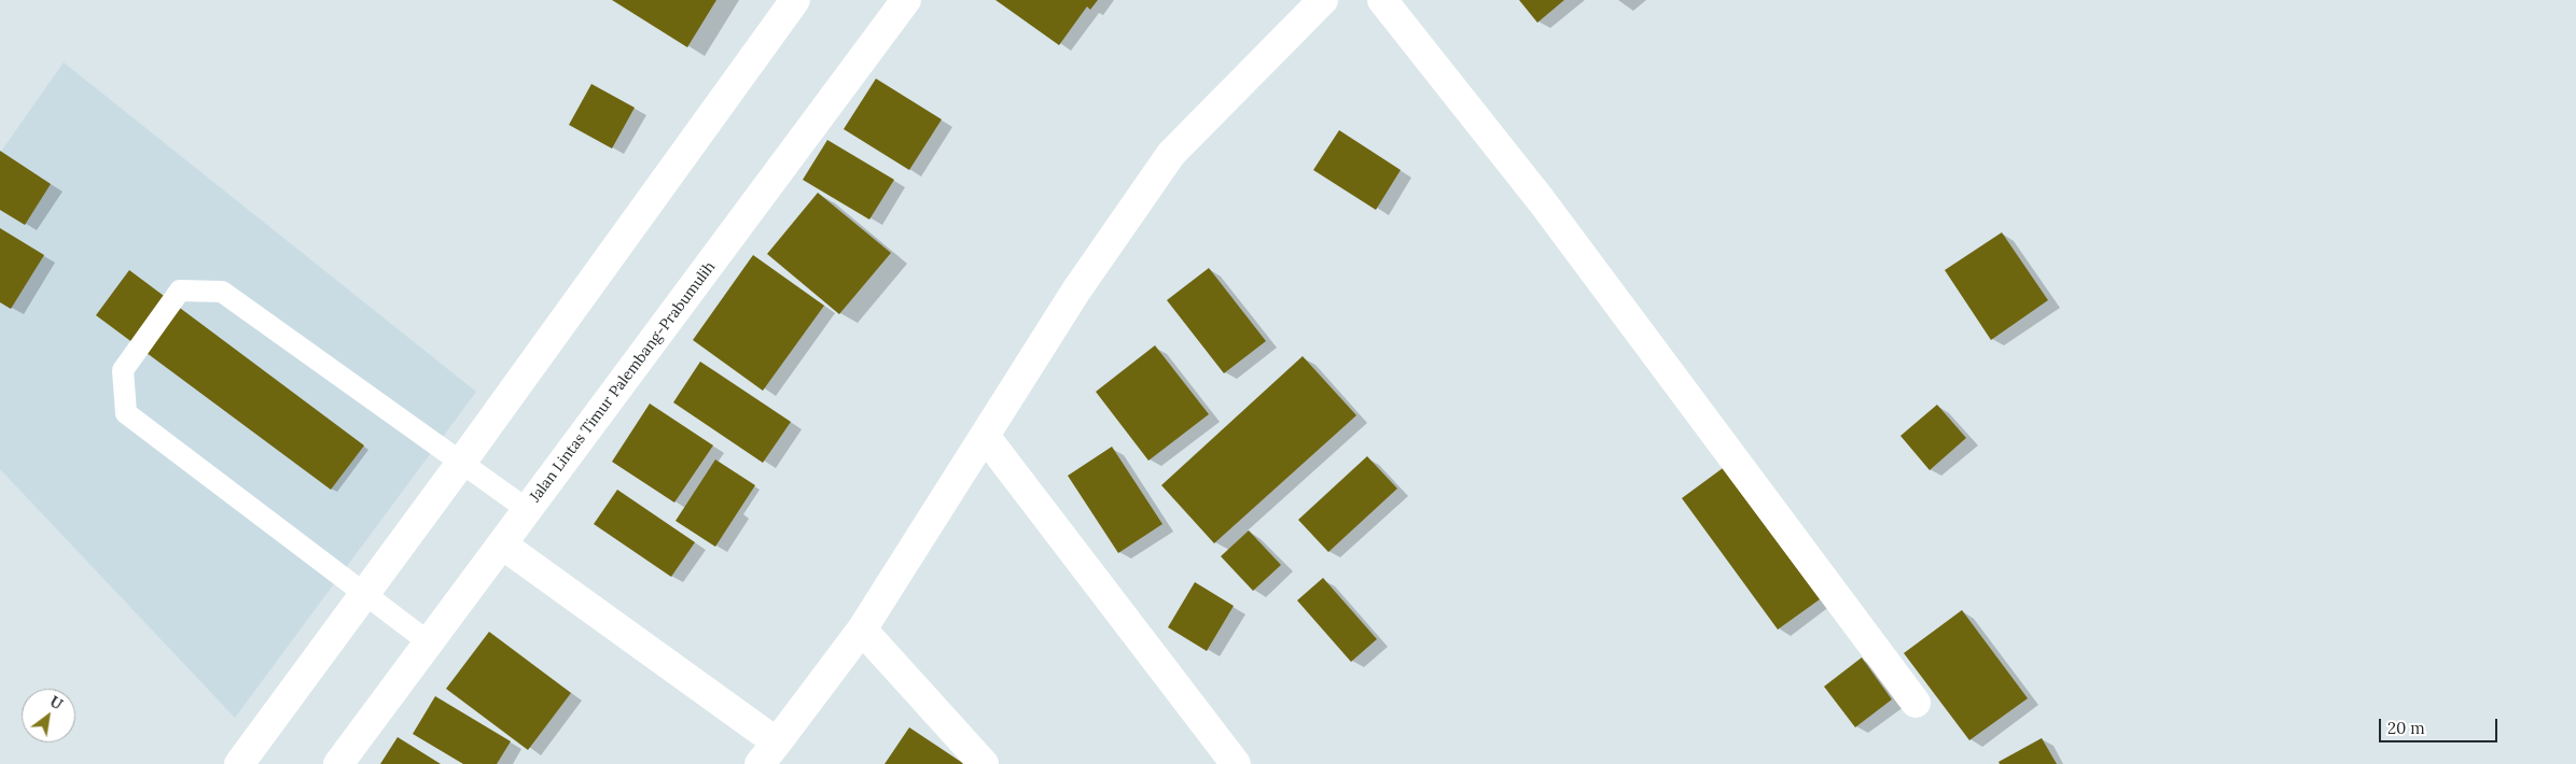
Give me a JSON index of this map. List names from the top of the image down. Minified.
{"streets":{"main road":["Jalan Lintas Timur Palembang-Prabumulih"]},"scale_bar":"20 m","north":"top right"}
